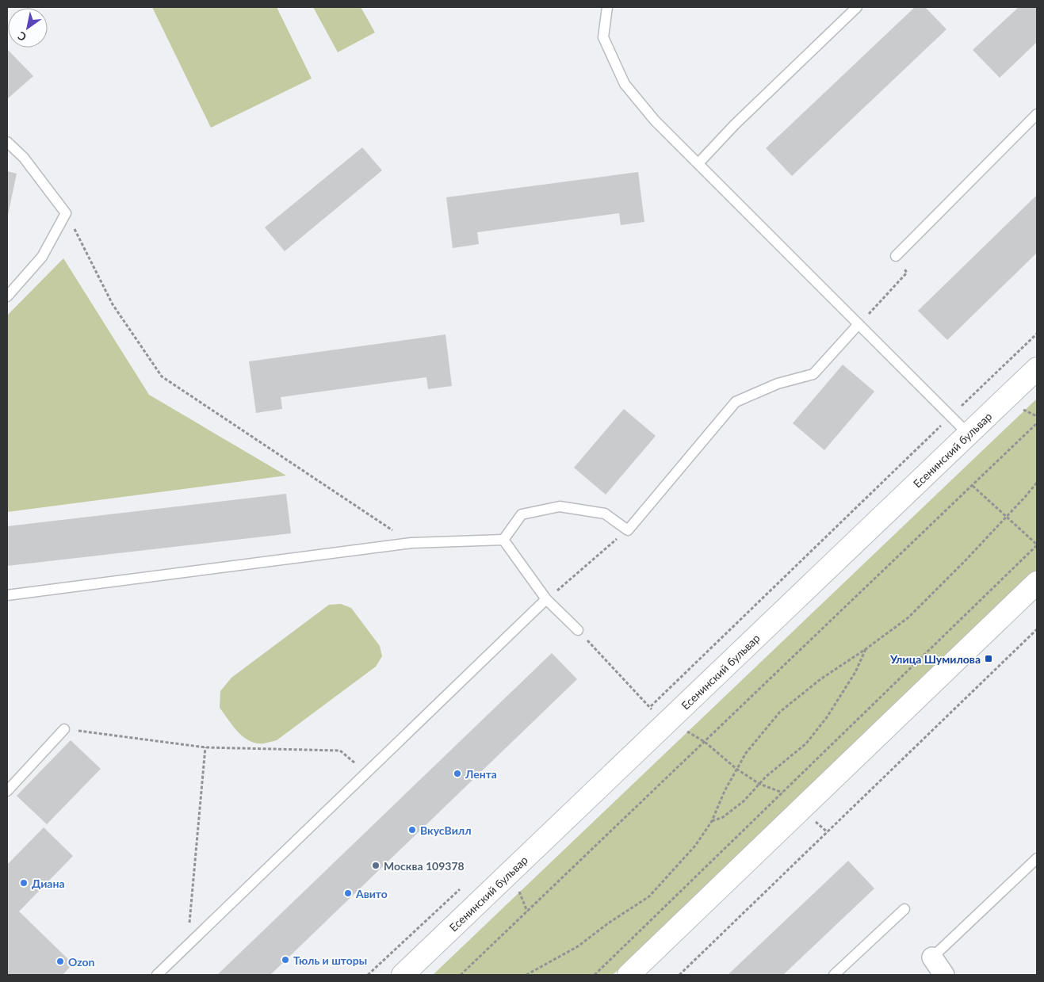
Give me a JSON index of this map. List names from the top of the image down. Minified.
{"streets":{"street":["Есенинский бульвар"]},"places":{"transit":["Улица Шумилова"],"other":["Лента","ВкусВилл","Москва 109378","Диана","Авито","Тюль и шторы","Ozon"]},"north":"bottom left"}
